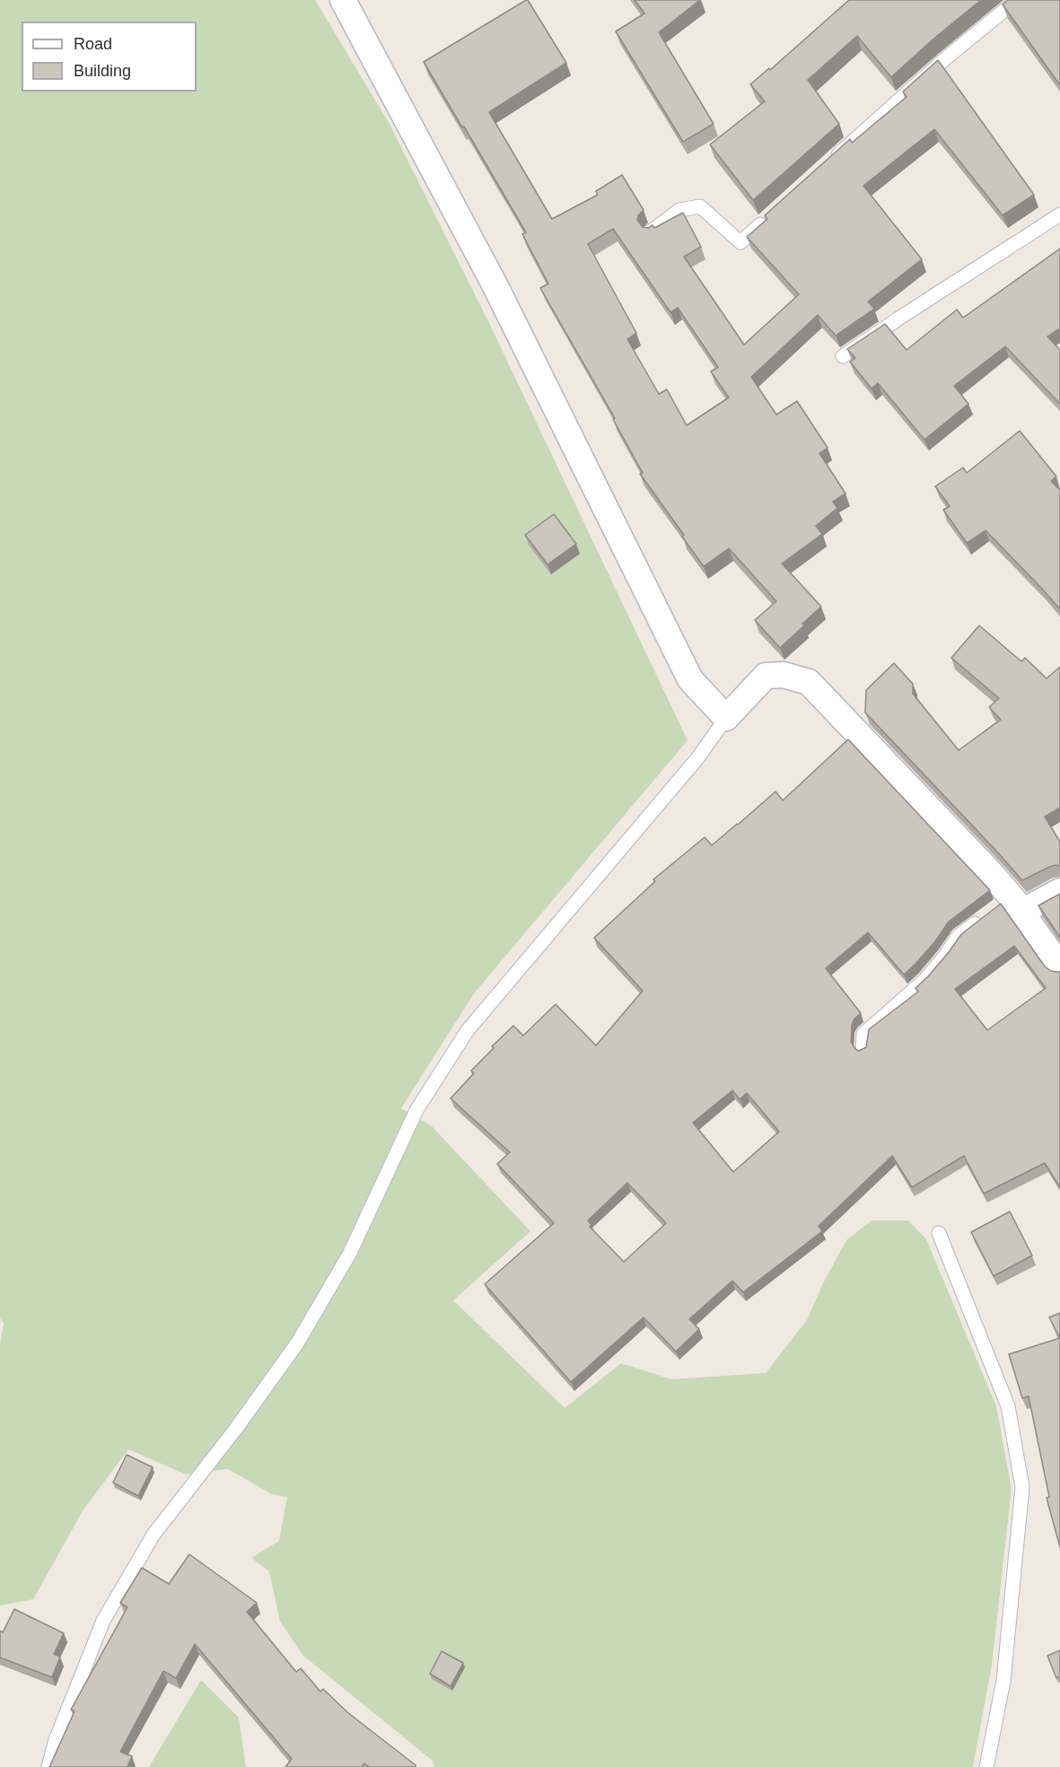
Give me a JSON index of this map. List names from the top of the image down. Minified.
{"legend":["Road","Building"]}
